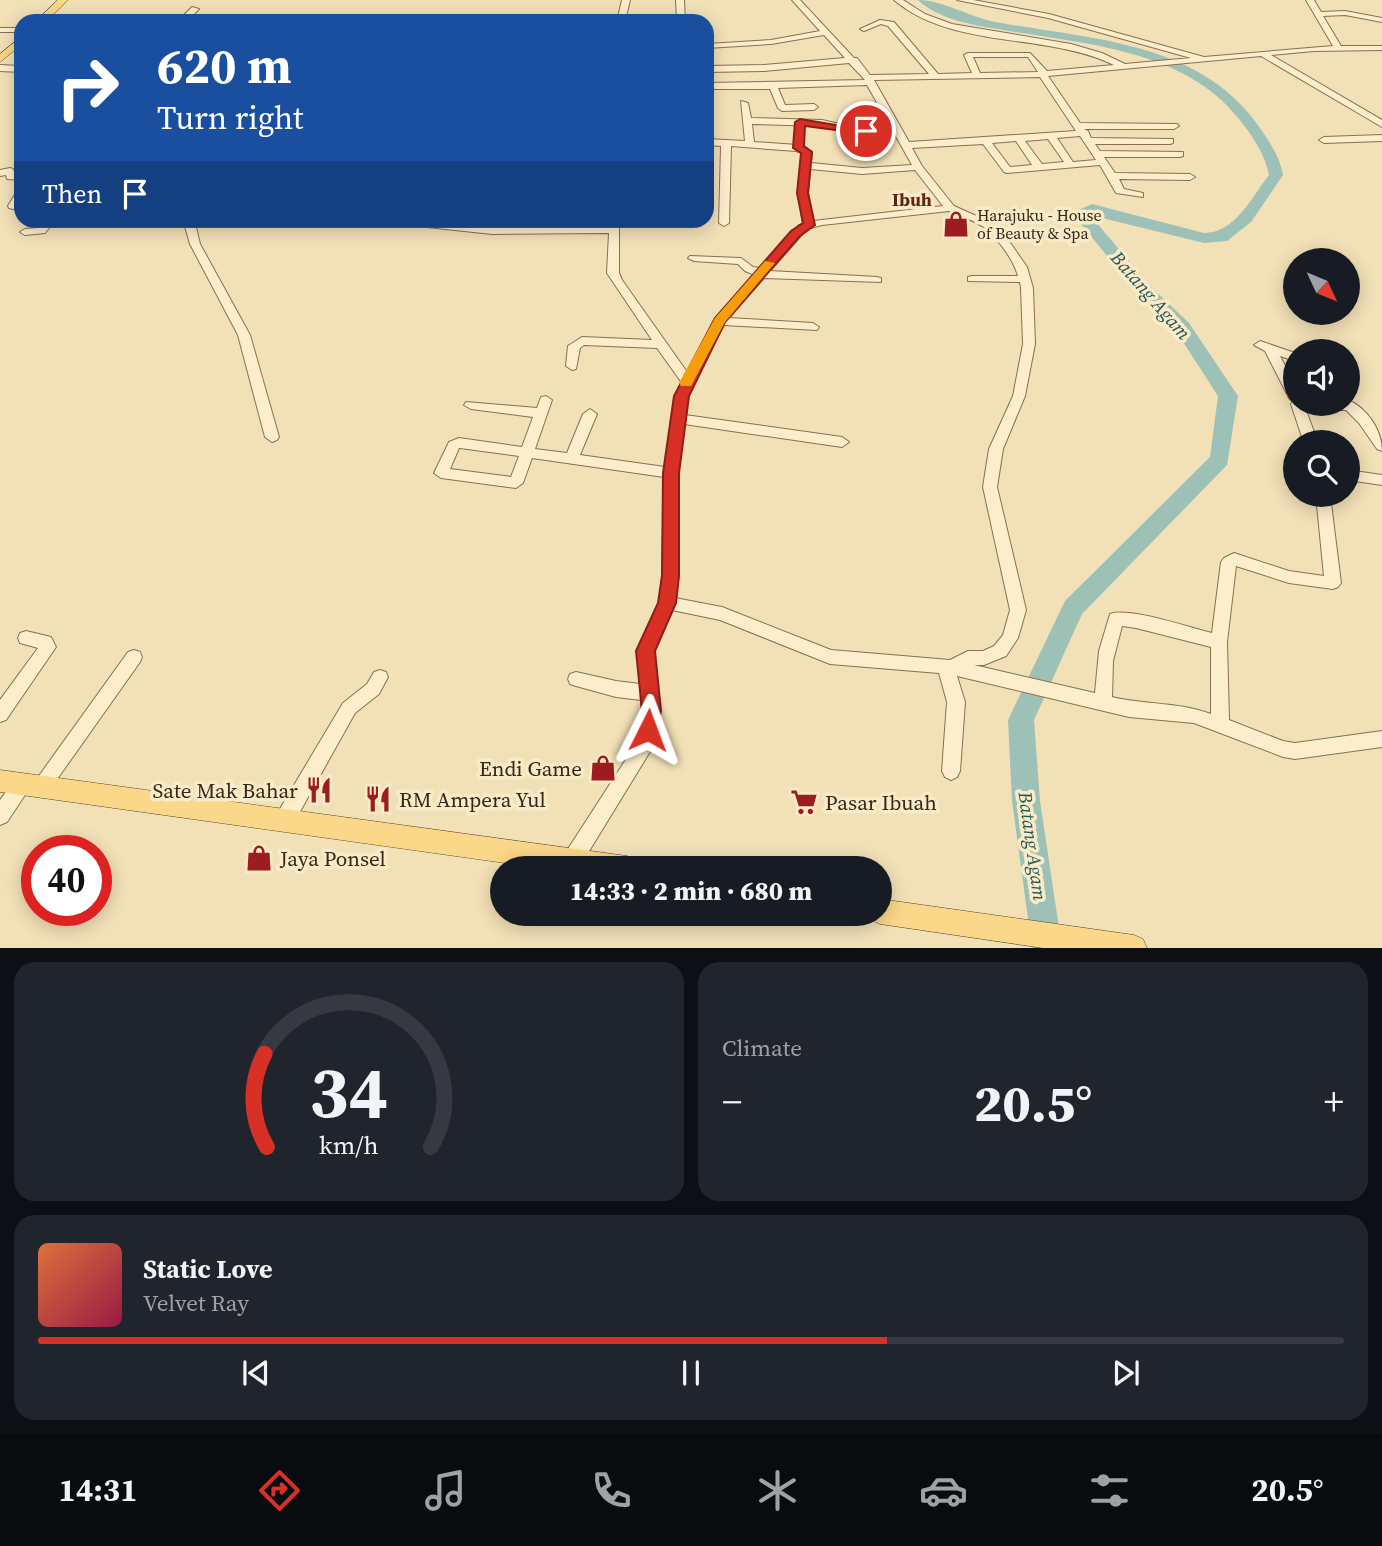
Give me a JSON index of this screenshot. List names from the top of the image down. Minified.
{"districts":["Ibuh"],"water":["Batang Agam"],"places":{"shop":["Harajuku - House of Beauty & Spa","Endi Game","Jaya Ponsel"],"restaurant":["Sate Mak Bahar","RM Ampera Yul"],"supermarket":["Pasar Ibuah"]},"north":"bottom right","page":{"turn":["620 m","Turn right"],"then":"Then","limit":"40","trip":"14:33 · 2 min · 680 m","tile":"Climate","heat":["−","20.5°","+"],"song":["Static Love","Velvet Ray"],"tabs":["14:31","20.5°"],"gauge":["34","km/h"]}}
